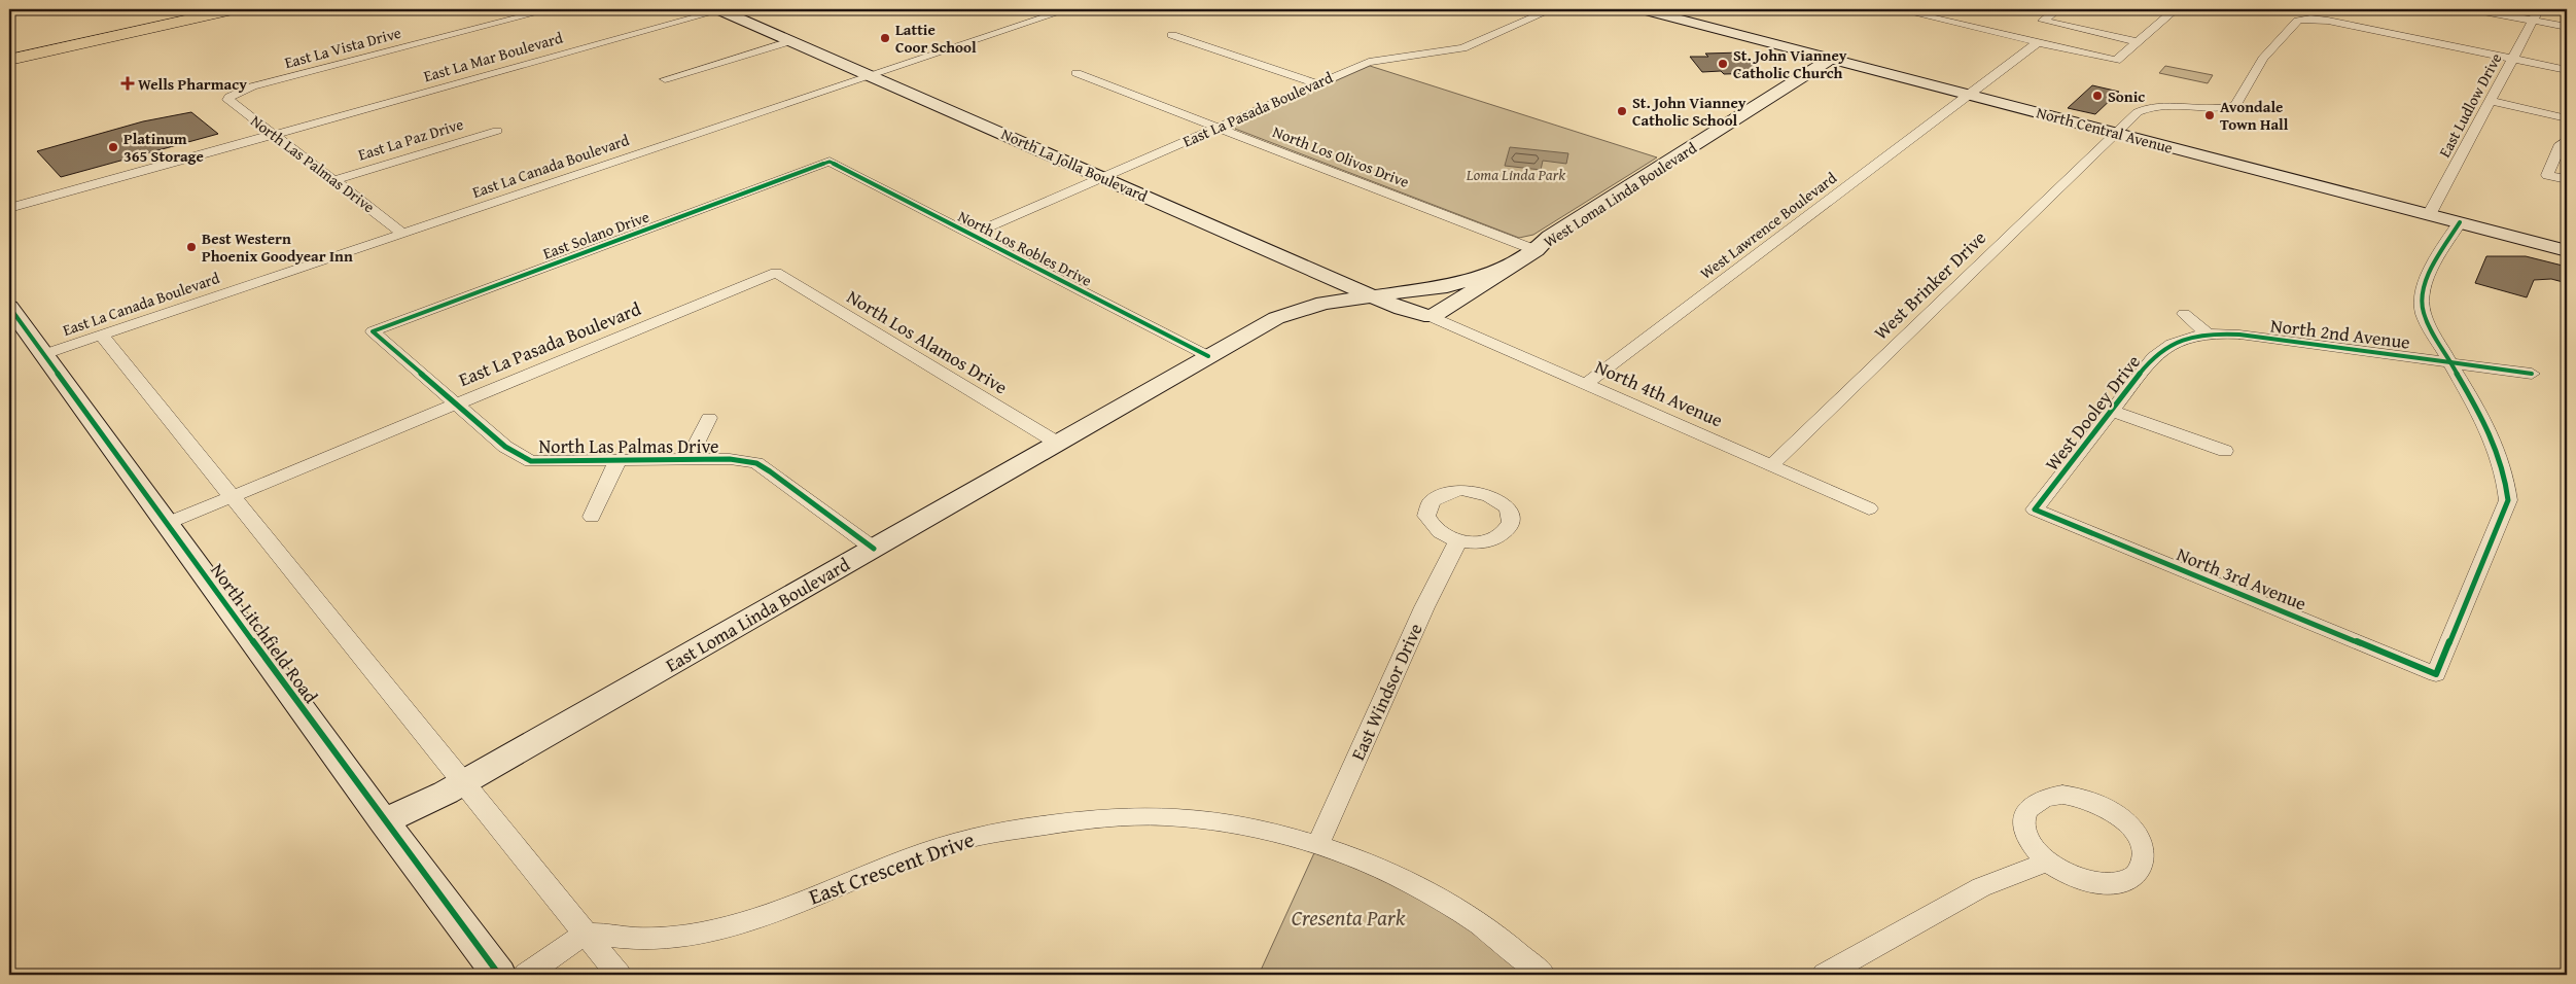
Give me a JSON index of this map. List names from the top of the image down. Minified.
{"streets":{"street":["East La Vista Drive","East La Mar Boulevard","East Ludlow Drive","East La Pasada Boulevard","North Central Avenue","East La Paz Drive","North Los Olivos Drive","North Las Palmas Drive","North La Jolla Boulevard","East La Canada Boulevard","West Loma Linda Boulevard","West Lawrence Boulevard","East Solano Drive","North Los Robles Drive","West Brinker Drive","North 2nd Avenue","North Los Alamos Drive","North 4th Avenue","West Dooley Drive","North 3rd Avenue","East Loma Linda Boulevard","North Litchfield Road","East Windsor Drive","East Crescent Drive"]},"crossings":[["East La Vista Drive","North Las Palmas Drive"],["East La Mar Boulevard","North Las Palmas Drive"],["East La Mar Boulevard","North La Jolla Boulevard"],["East Ludlow Drive","North Central Avenue"],["East Ludlow Drive","West Brinker Drive"],["East La Pasada Boulevard","North Los Olivos Drive"],["East La Pasada Boulevard","North Las Palmas Drive"],["East La Pasada Boulevard","North La Jolla Boulevard"],["East La Pasada Boulevard","North Los Robles Drive"],["East La Pasada Boulevard","North Los Alamos Drive"],["East La Pasada Boulevard","North Litchfield Road"],["North Central Avenue","West Loma Linda Boulevard"],["North Central Avenue","West Lawrence Boulevard"],["North Central Avenue","West Brinker Drive"],["East La Paz Drive","North Las Palmas Drive"],["North Los Olivos Drive","West Loma Linda Boulevard"],["North Las Palmas Drive","East La Canada Boulevard"],["North Las Palmas Drive","East Solano Drive"],["North Las Palmas Drive","East Loma Linda Boulevard"],["North La Jolla Boulevard","East La Canada Boulevard"],["North La Jolla Boulevard","West Loma Linda Boulevard"],["North La Jolla Boulevard","North 4th Avenue"],["East La Canada Boulevard","North Litchfield Road"],["West Loma Linda Boulevard","North Los Robles Drive"],["West Loma Linda Boulevard","North 4th Avenue"],["West Loma Linda Boulevard","East Loma Linda Boulevard"],["West Lawrence Boulevard","North 4th Avenue"],["East Solano Drive","North Los Robles Drive"],["North Los Robles Drive","East Loma Linda Boulevard"],["West Brinker Drive","North 4th Avenue"],["North 2nd Avenue","West Dooley Drive"],["North 2nd Avenue","North 3rd Avenue"],["North Los Alamos Drive","East Loma Linda Boulevard"],["West Dooley Drive","North 3rd Avenue"],["East Loma Linda Boulevard","North Litchfield Road"],["East Windsor Drive","East Crescent Drive"]],"parks":["Loma Linda Park","Cresenta Park"],"places":{"other":["Lattie Coor School","St. John Vianney Catholic Church","Sonic","St. John Vianney Catholic School","Avondale Town Hall","Platinum 365 Storage","Best Western Phoenix Goodyear Inn"],"health":["Wells Pharmacy"]}}
